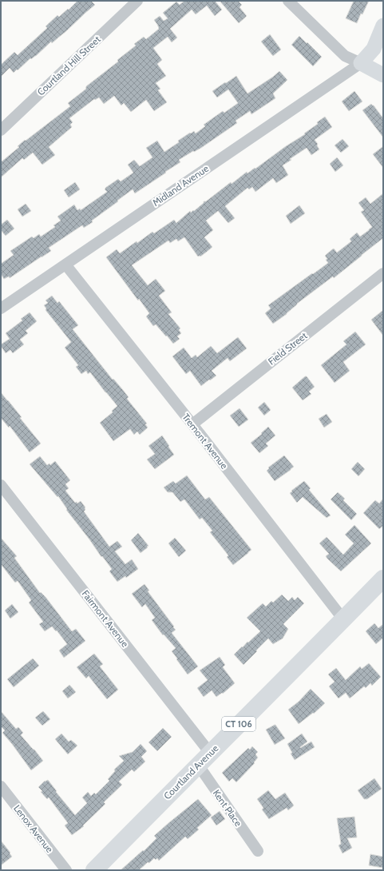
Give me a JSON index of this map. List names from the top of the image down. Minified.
{"streets":{"main road":["CT 106","Courtland Avenue"],"street":["Courtland Hill Street","Midland Avenue","Field Street","Tremont Avenue","Fairmont Avenue","Kent Place","Lenox Avenue"]},"crossings":[["Midland Avenue","Tremont Avenue"],["Field Street","Tremont Avenue"],["Tremont Avenue","Courtland Avenue"],["Fairmont Avenue","Courtland Avenue"],["Courtland Avenue","Kent Place"]]}
